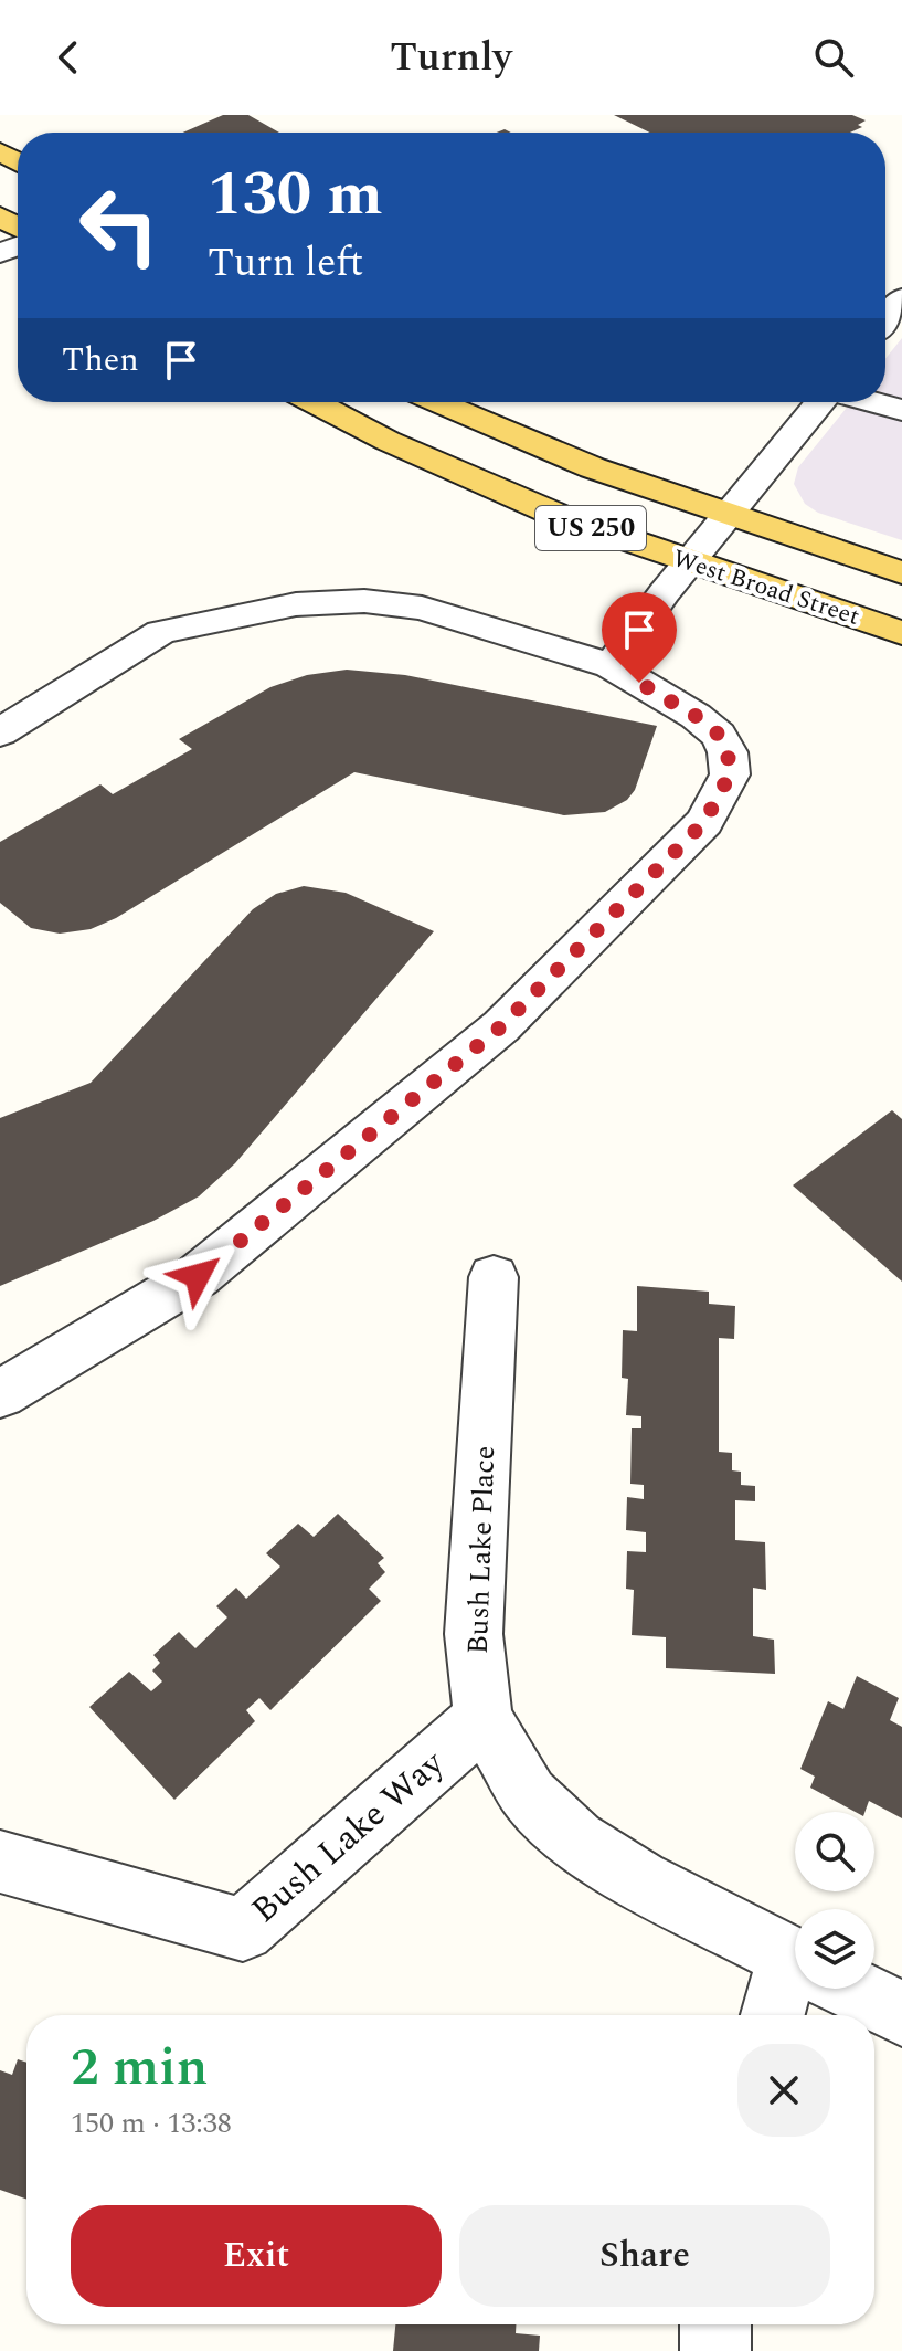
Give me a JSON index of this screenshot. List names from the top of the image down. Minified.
{"streets":{"main road":["US 250","West Broad Street"],"street":["Bush Lake Place","Bush Lake Way"]},"crossings":[["Bush Lake Place","Bush Lake Way"]],"page":{"header":"Turnly","turn":["130 m","Turn left"],"then":"Then","heading":["2 min","150 m · 13:38"],"buttons":["Exit","Share"]}}
